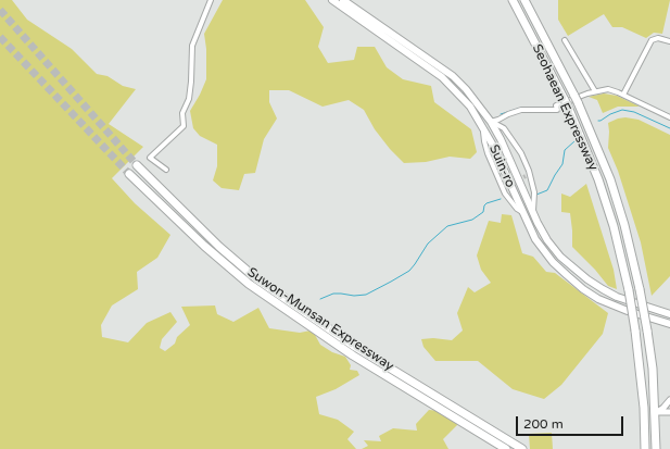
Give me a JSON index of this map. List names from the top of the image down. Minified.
{"streets":{"highway":["Seohaean Expressway","Suwon-Munsan Expressway"],"main road":["Suin-ro"]},"scale_bar":"200 m"}
